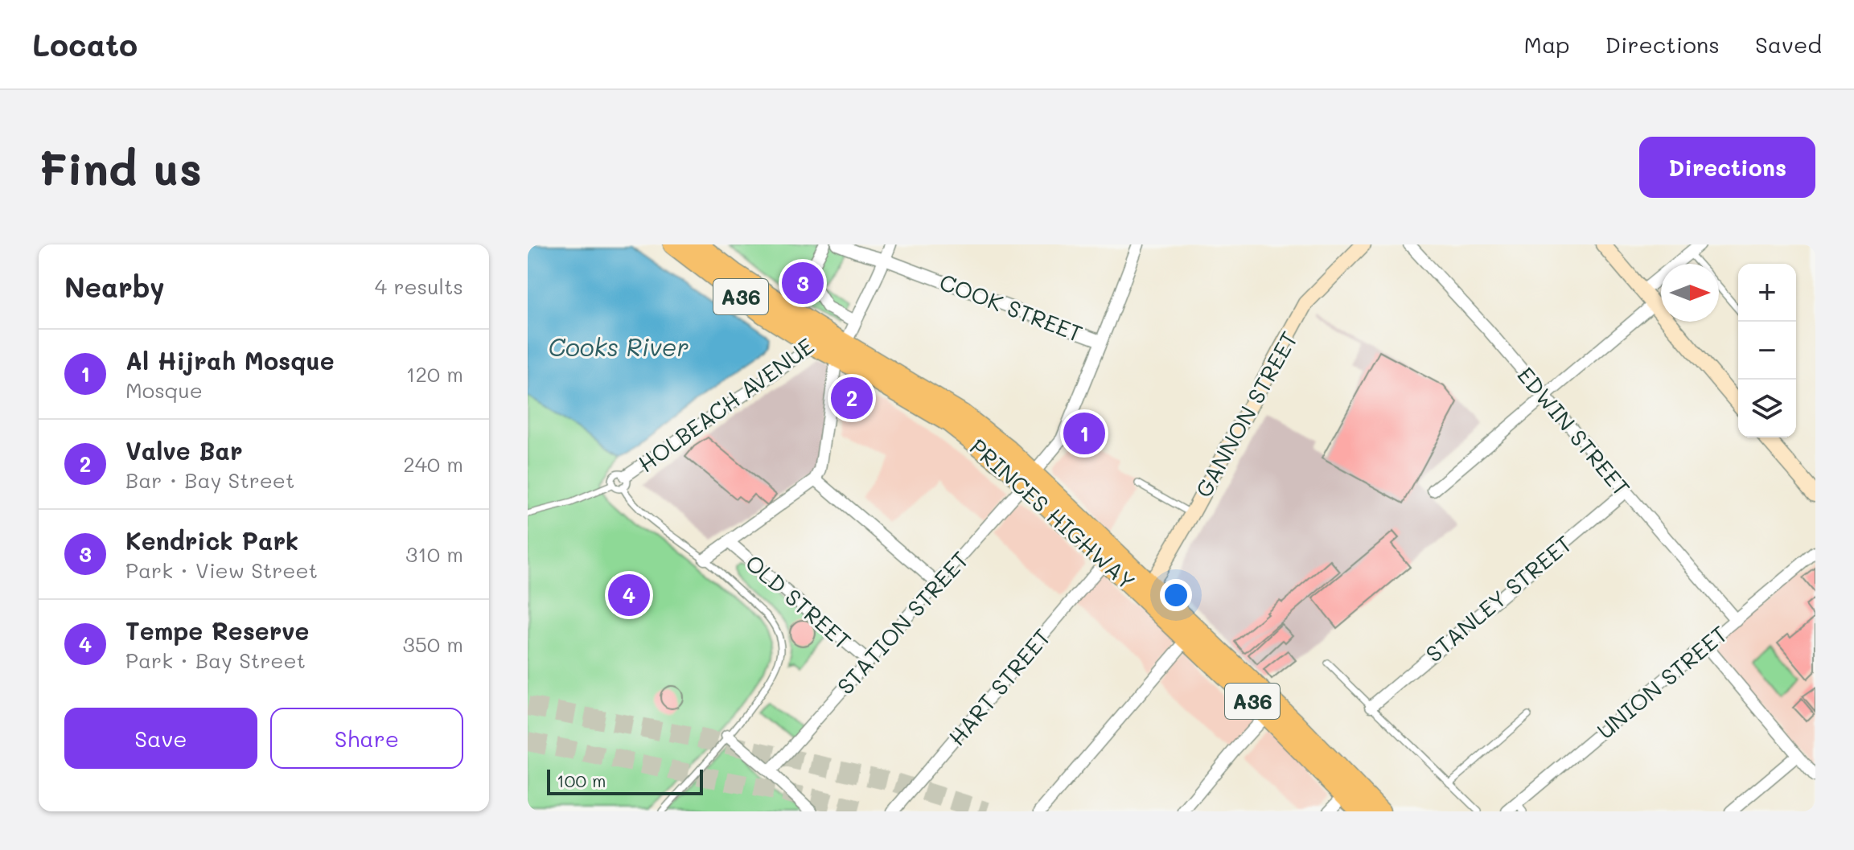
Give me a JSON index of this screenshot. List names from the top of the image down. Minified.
{"streets":{"highway":["A36","PRINCES HIGHWAY"],"street":["COOK STREET","HOLBEACH AVENUE","GANNON STREET","EDWIN STREET","STANLEY STREET","OLD STREET","STATION STREET","UNION STREET","HART STREET"]},"crossings":[["COOK STREET","STATION STREET"],["HOLBEACH AVENUE","PRINCES HIGHWAY"],["GANNON STREET","PRINCES HIGHWAY"],["EDWIN STREET","STANLEY STREET"],["EDWIN STREET","UNION STREET"],["PRINCES HIGHWAY","STATION STREET"],["PRINCES HIGHWAY","HART STREET"],["OLD STREET","STATION STREET"]],"water":["Cooks River"],"scale_bar":"100 m","north":"right","page":{"header":"Locato","nav":["Map","Directions","Saved"],"buttons":["Directions",["Save","Share"]],"title":"Find us","heading":["Nearby","4 results"],"pins":["3","2","1","4"],"map_buttons":["+","−"],"list":[{"mark":"1","name":"Al Hijrah Mosque","note":"Mosque","value":"120 m"},{"mark":"2","name":"Valve Bar","note":"Bar · Bay Street","value":"240 m"},{"mark":"3","name":"Kendrick Park","note":"Park · View Street","value":"310 m"},{"mark":"4","name":"Tempe Reserve","note":"Park · Bay Street","value":"350 m"}],"scale":"100 m"}}
